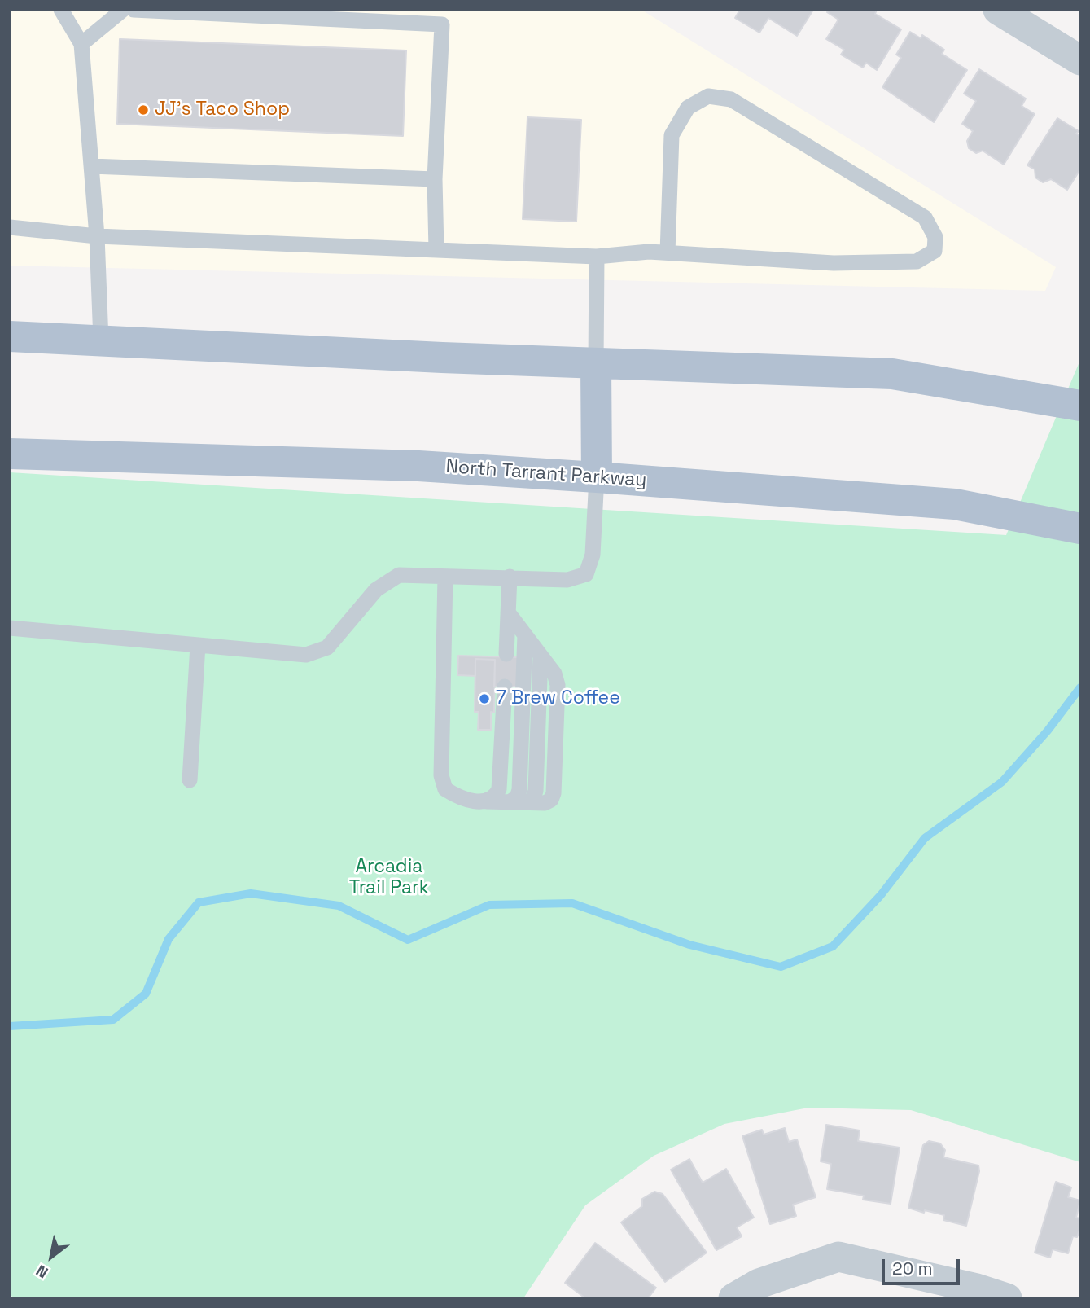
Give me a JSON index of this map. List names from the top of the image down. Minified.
{"streets":{"main road":["North Tarrant Parkway"]},"parks":["Arcadia Trail Park"],"places":["JJ's Taco Shop","7 Brew Coffee"],"scale_bar":"20 m","north":"bottom left"}
